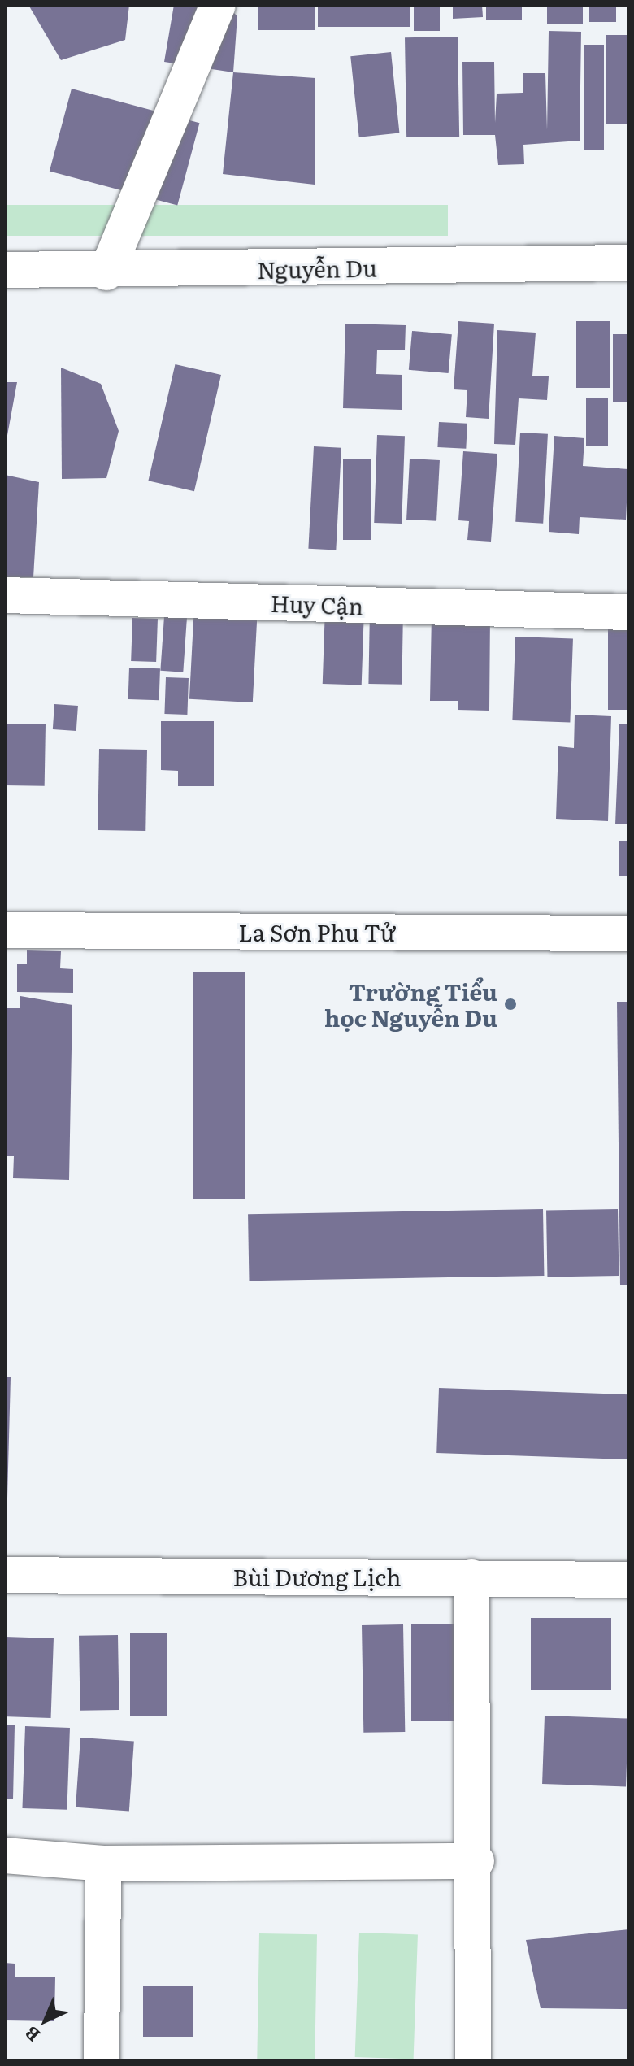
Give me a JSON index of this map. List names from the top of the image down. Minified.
{"streets":{"street":["Nguyễn Du","Huy Cận","La Sơn Phu Tử","Bùi Dương Lịch"]},"places":["Trường Tiểu học Nguyễn Du"],"north":"bottom left"}
